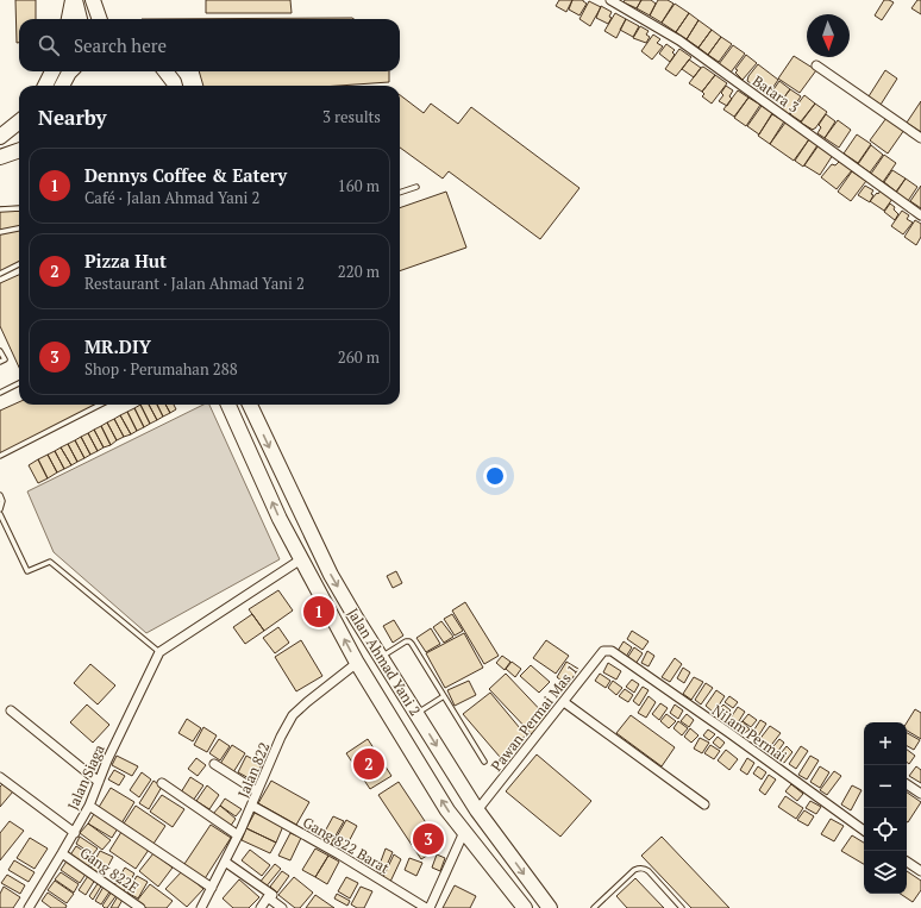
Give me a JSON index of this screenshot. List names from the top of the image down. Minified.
{"streets":{"highway":["Jalan Ahmad Yani 2"],"street":["Batara 3","Pawan Permai Mas 1","Nilam Permai","Jalan 822","Jalan Siaga","Gang 822 Barat","Gang 822E"]},"crossings":[["Jalan Ahmad Yani 2","Pawan Permai Mas 1"],["Jalan Ahmad Yani 2","Jalan 822"],["Pawan Permai Mas 1","Nilam Permai"],["Jalan 822","Gang 822 Barat"],["Jalan Siaga","Gang 822E"]],"north":"bottom","page":{"search":"Search here","heading":["Nearby","3 results"],"list":[{"mark":"1","name":"Dennys Coffee & Eatery","note":"Café · Jalan Ahmad Yani 2","value":"160 m"},{"mark":"2","name":"Pizza Hut","note":"Restaurant · Jalan Ahmad Yani 2","value":"220 m"},{"mark":"3","name":"MR.DIY","note":"Shop · Perumahan 288","value":"260 m"}],"pins":["1","2","3"],"map_buttons":["+","−"]}}
